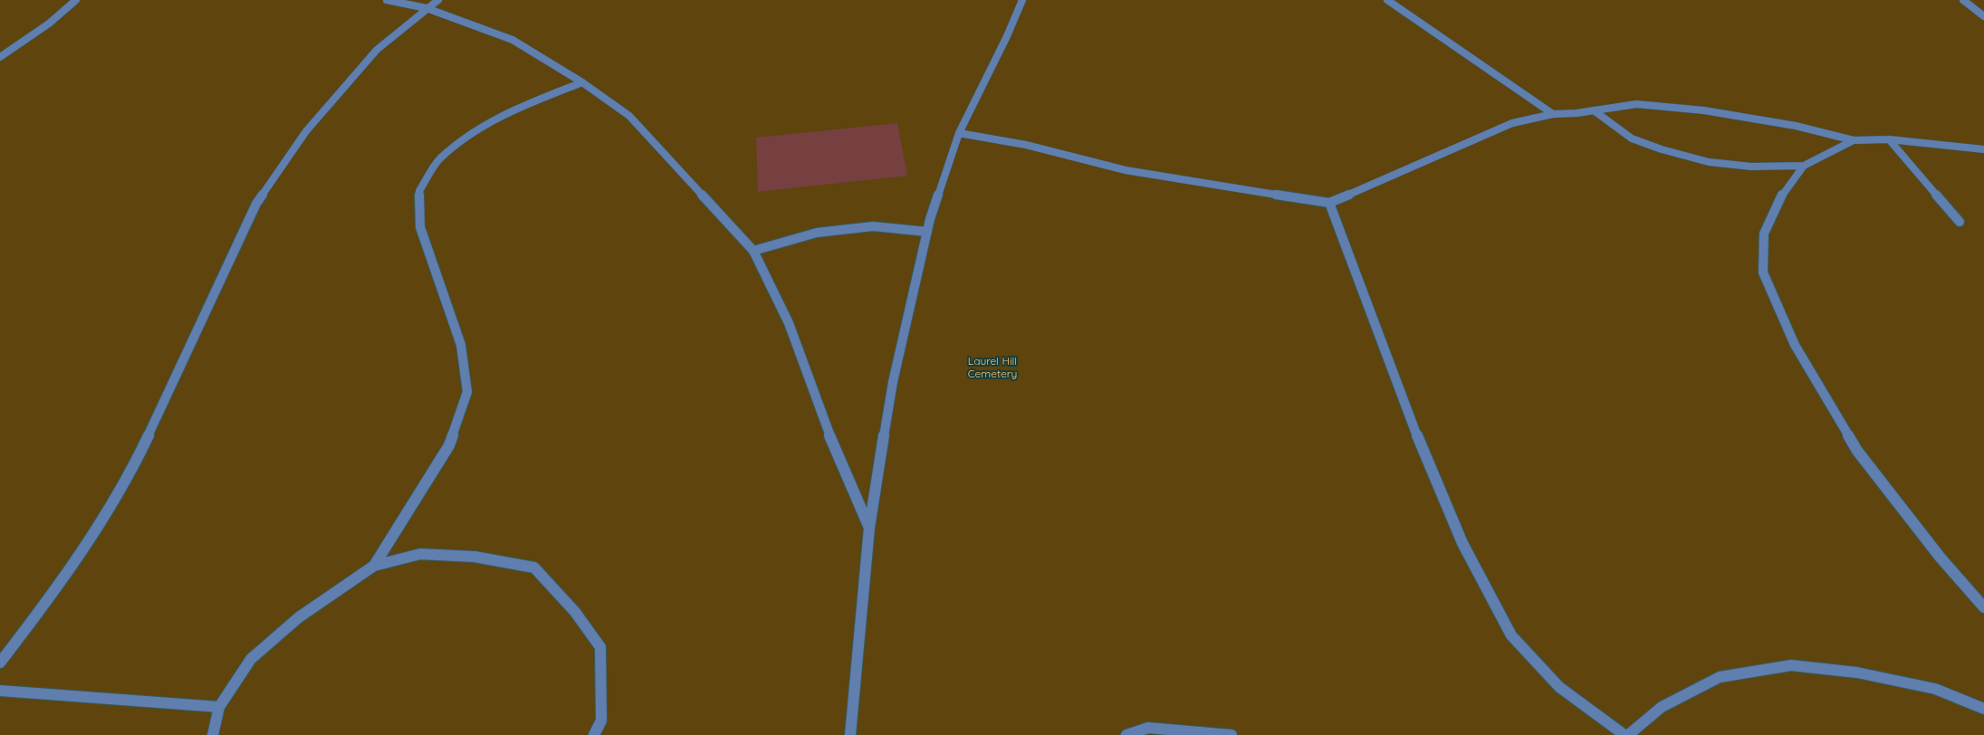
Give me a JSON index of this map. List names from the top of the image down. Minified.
{"parks":["Laurel Hill Cemetery"]}
